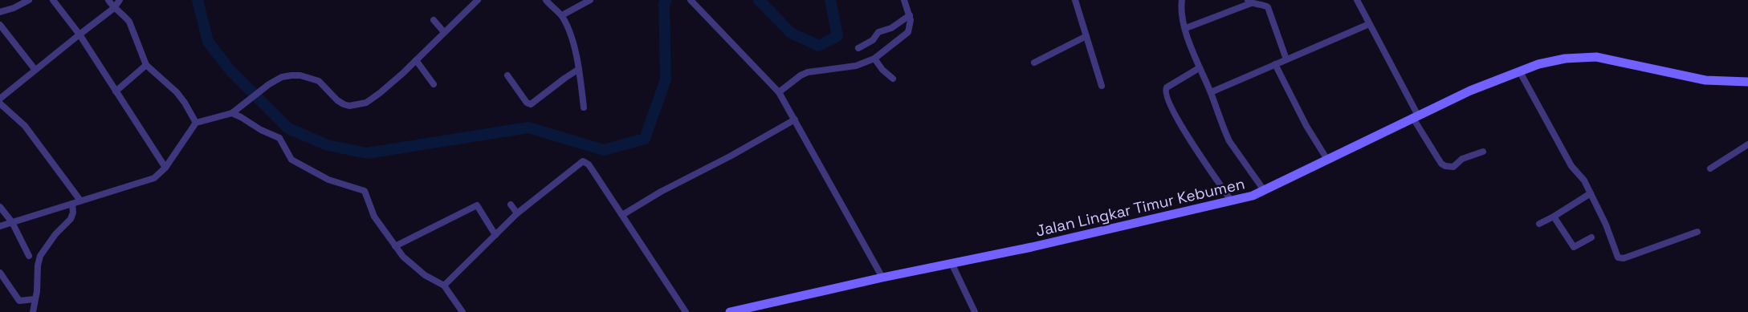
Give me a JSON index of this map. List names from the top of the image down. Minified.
{"streets":{"main road":["Jalan Lingkar Timur Kebumen"]}}
